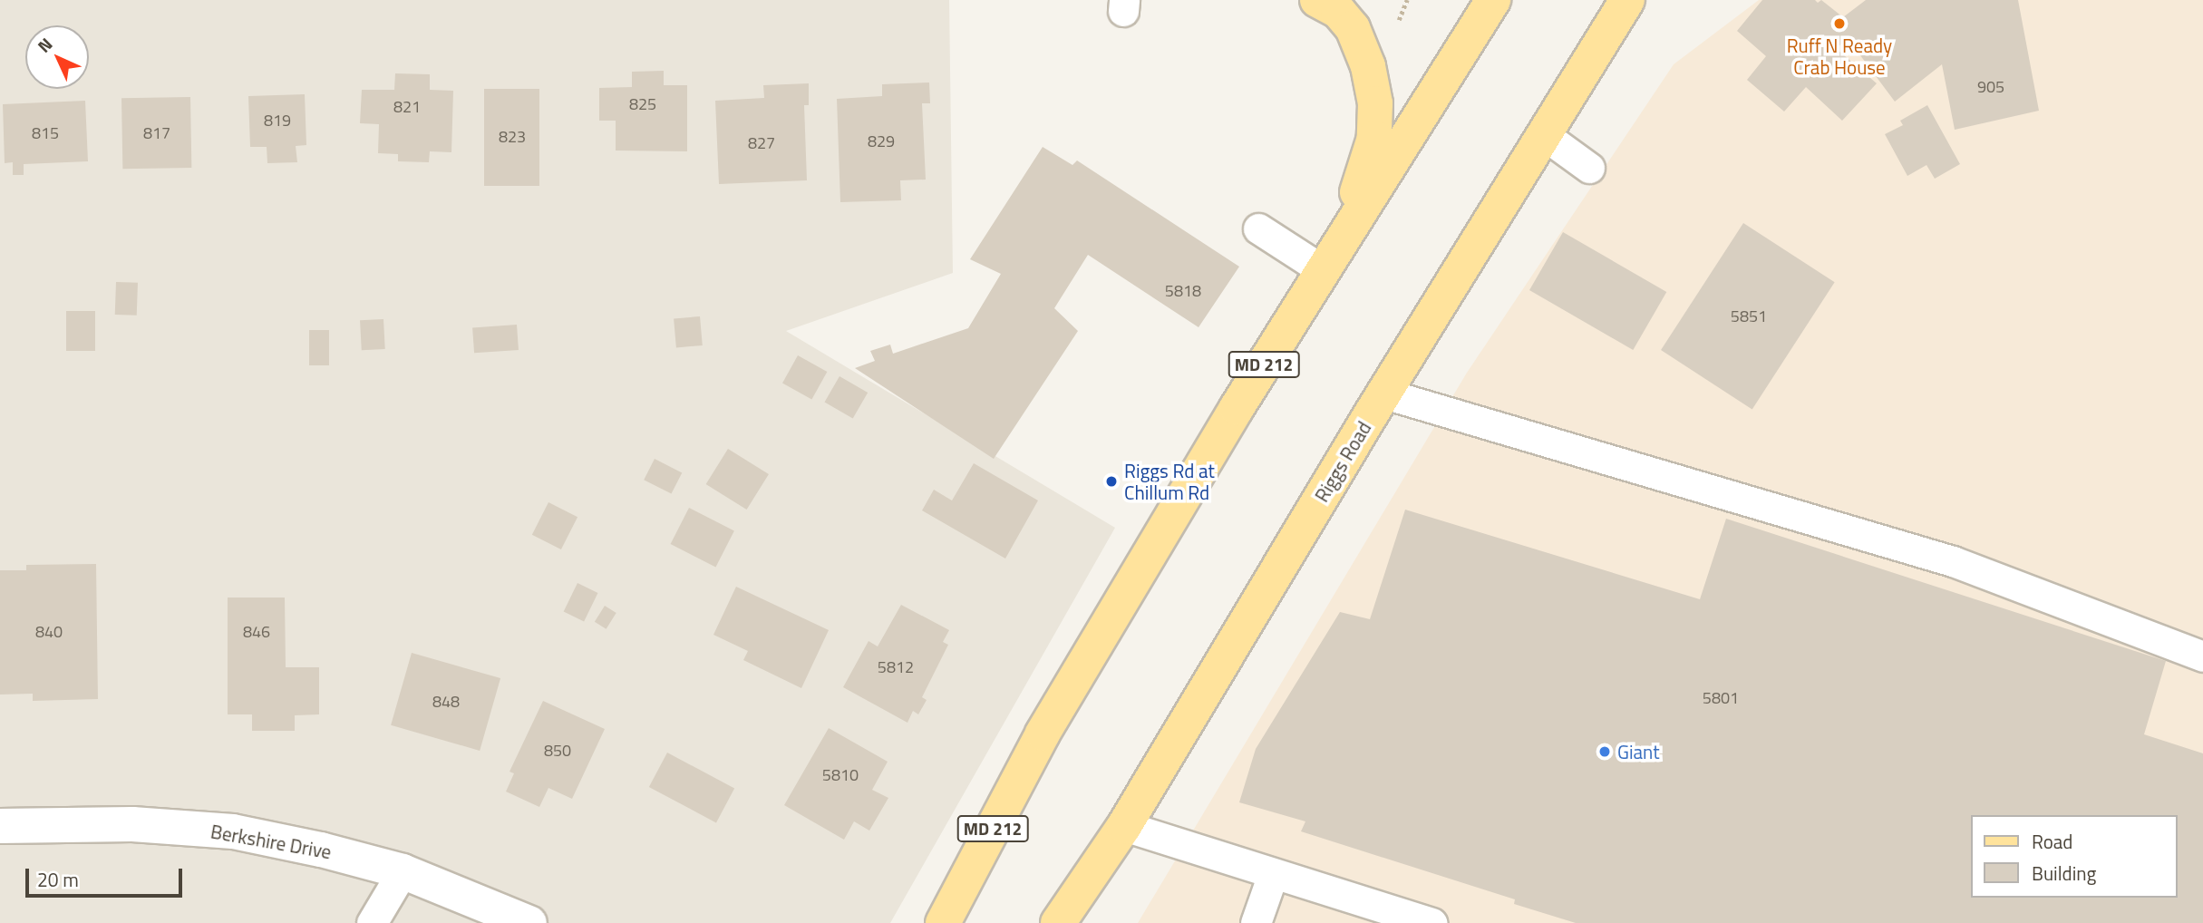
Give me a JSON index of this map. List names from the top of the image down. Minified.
{"streets":{"main road":["MD 212","Riggs Road"],"street":["Berkshire Drive"]},"places":["Ruff N Ready Crab House","Riggs Rd at Chillum Rd","Giant"],"house_numbers":["905","825","821","819","815","817","823","829","827","5818","5851","840","846","5812","5801","848","850","5810"],"legend":["Road","Building"],"scale_bar":"20 m","north":"top left"}
